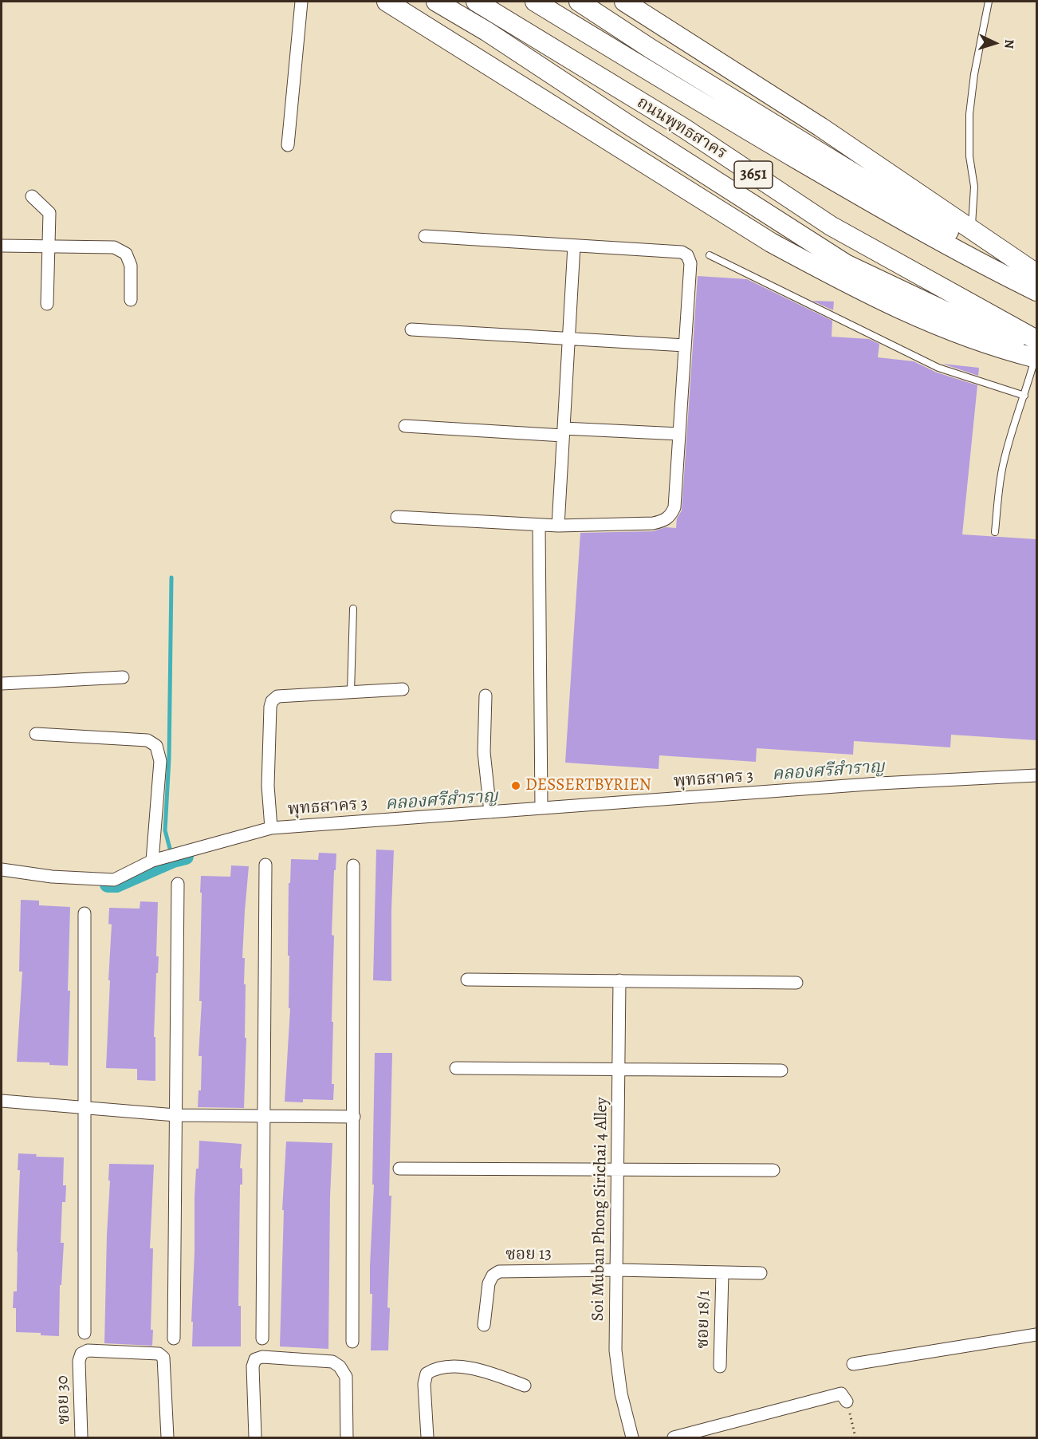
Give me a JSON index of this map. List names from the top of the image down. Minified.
{"streets":{"main road":["ถนนพุทธสาคร","3651"],"street":["พุทธสาคร 3","Soi Muban Phong Sirichai 4 Alley","ซอย 13","ซอย 18/1","ซอย 30"]},"crossings":[["Soi Muban Phong Sirichai 4 Alley","ซอย 13"],["ซอย 13","ซอย 18/1"]],"water":["คลองศรีสำราญ"],"places":["DESSERTBYRIEN"],"north":"right"}
